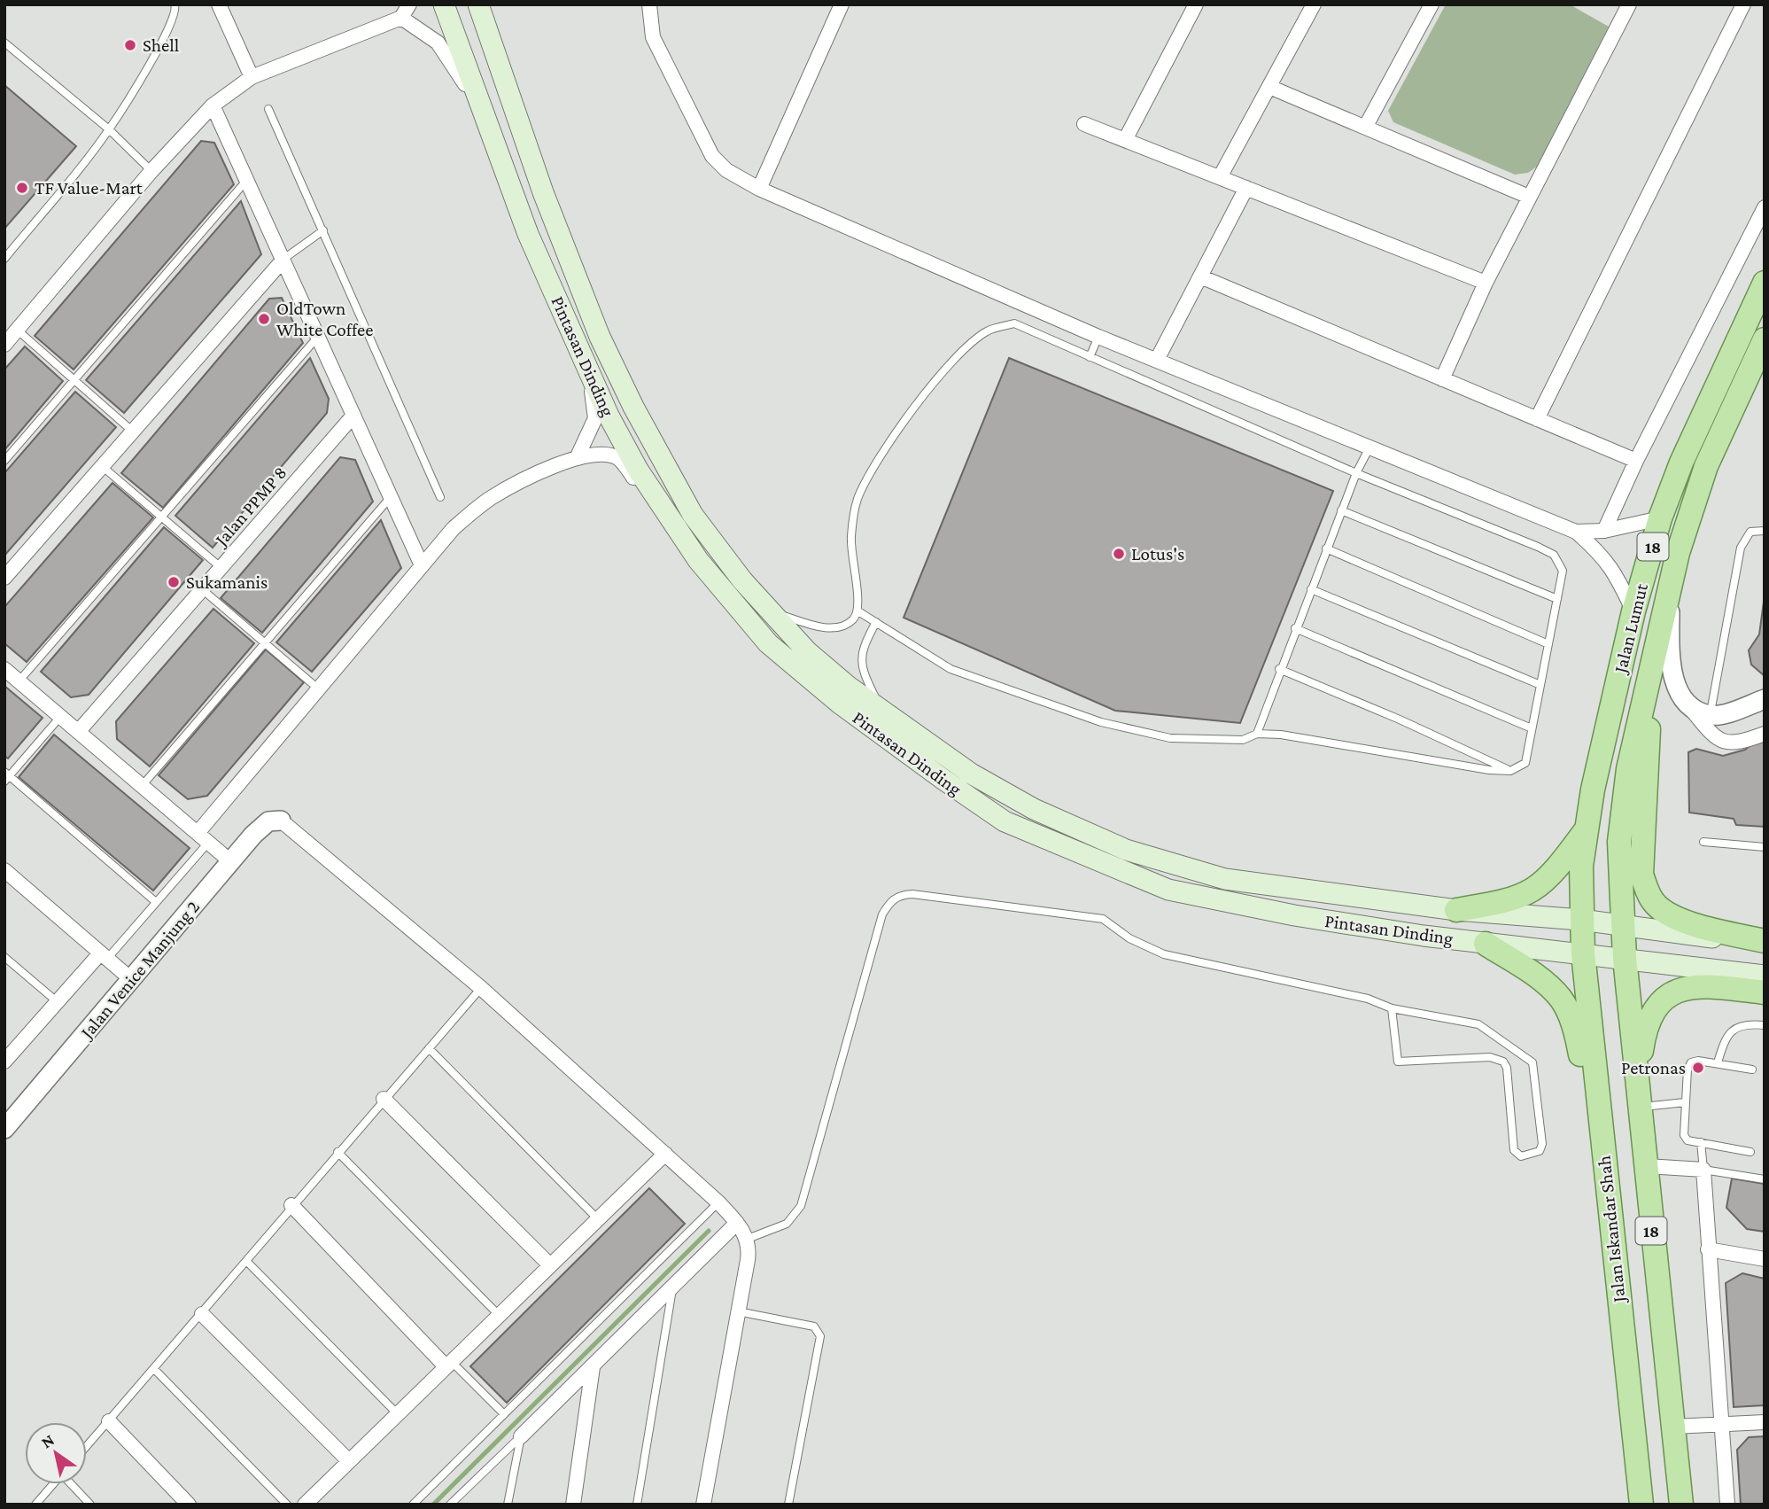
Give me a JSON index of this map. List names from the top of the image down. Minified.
{"streets":{"main road":["Pintasan Dinding","18","Jalan Lumut","Jalan Iskandar Shah"],"street":["Jalan PPMP 8","Jalan Venice Manjung 2"]},"crossings":[["Pintasan Dinding","18"],["Pintasan Dinding","Jalan Lumut"],["Pintasan Dinding","Jalan Iskandar Shah"],["18","Jalan Lumut"],["18","Jalan Iskandar Shah"]],"places":["Shell","TF Value-Mart","OldTown White Coffee","Lotus's","Sukamanis","Petronas"],"north":"top left"}
